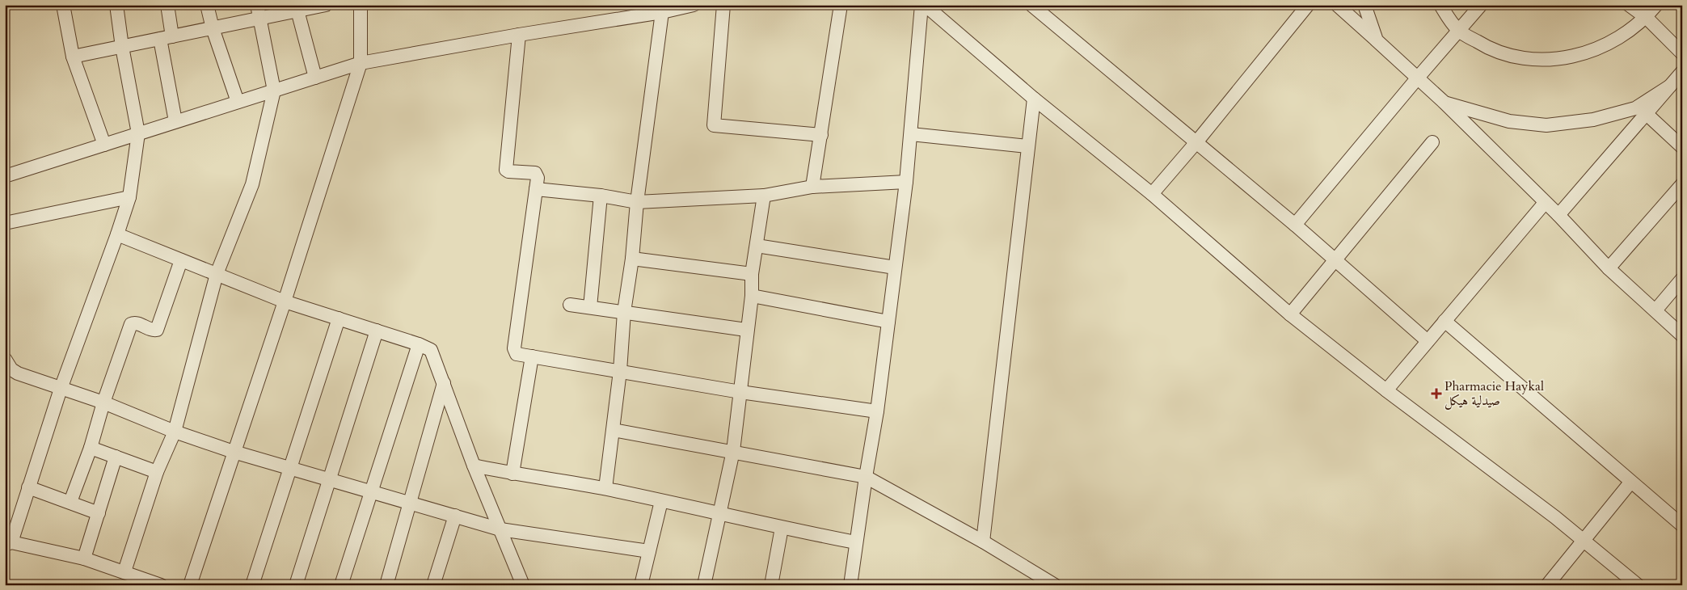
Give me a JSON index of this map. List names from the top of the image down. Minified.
{"places":{"health":["Pharmacie Haykal صيدلية هيكل"]}}
